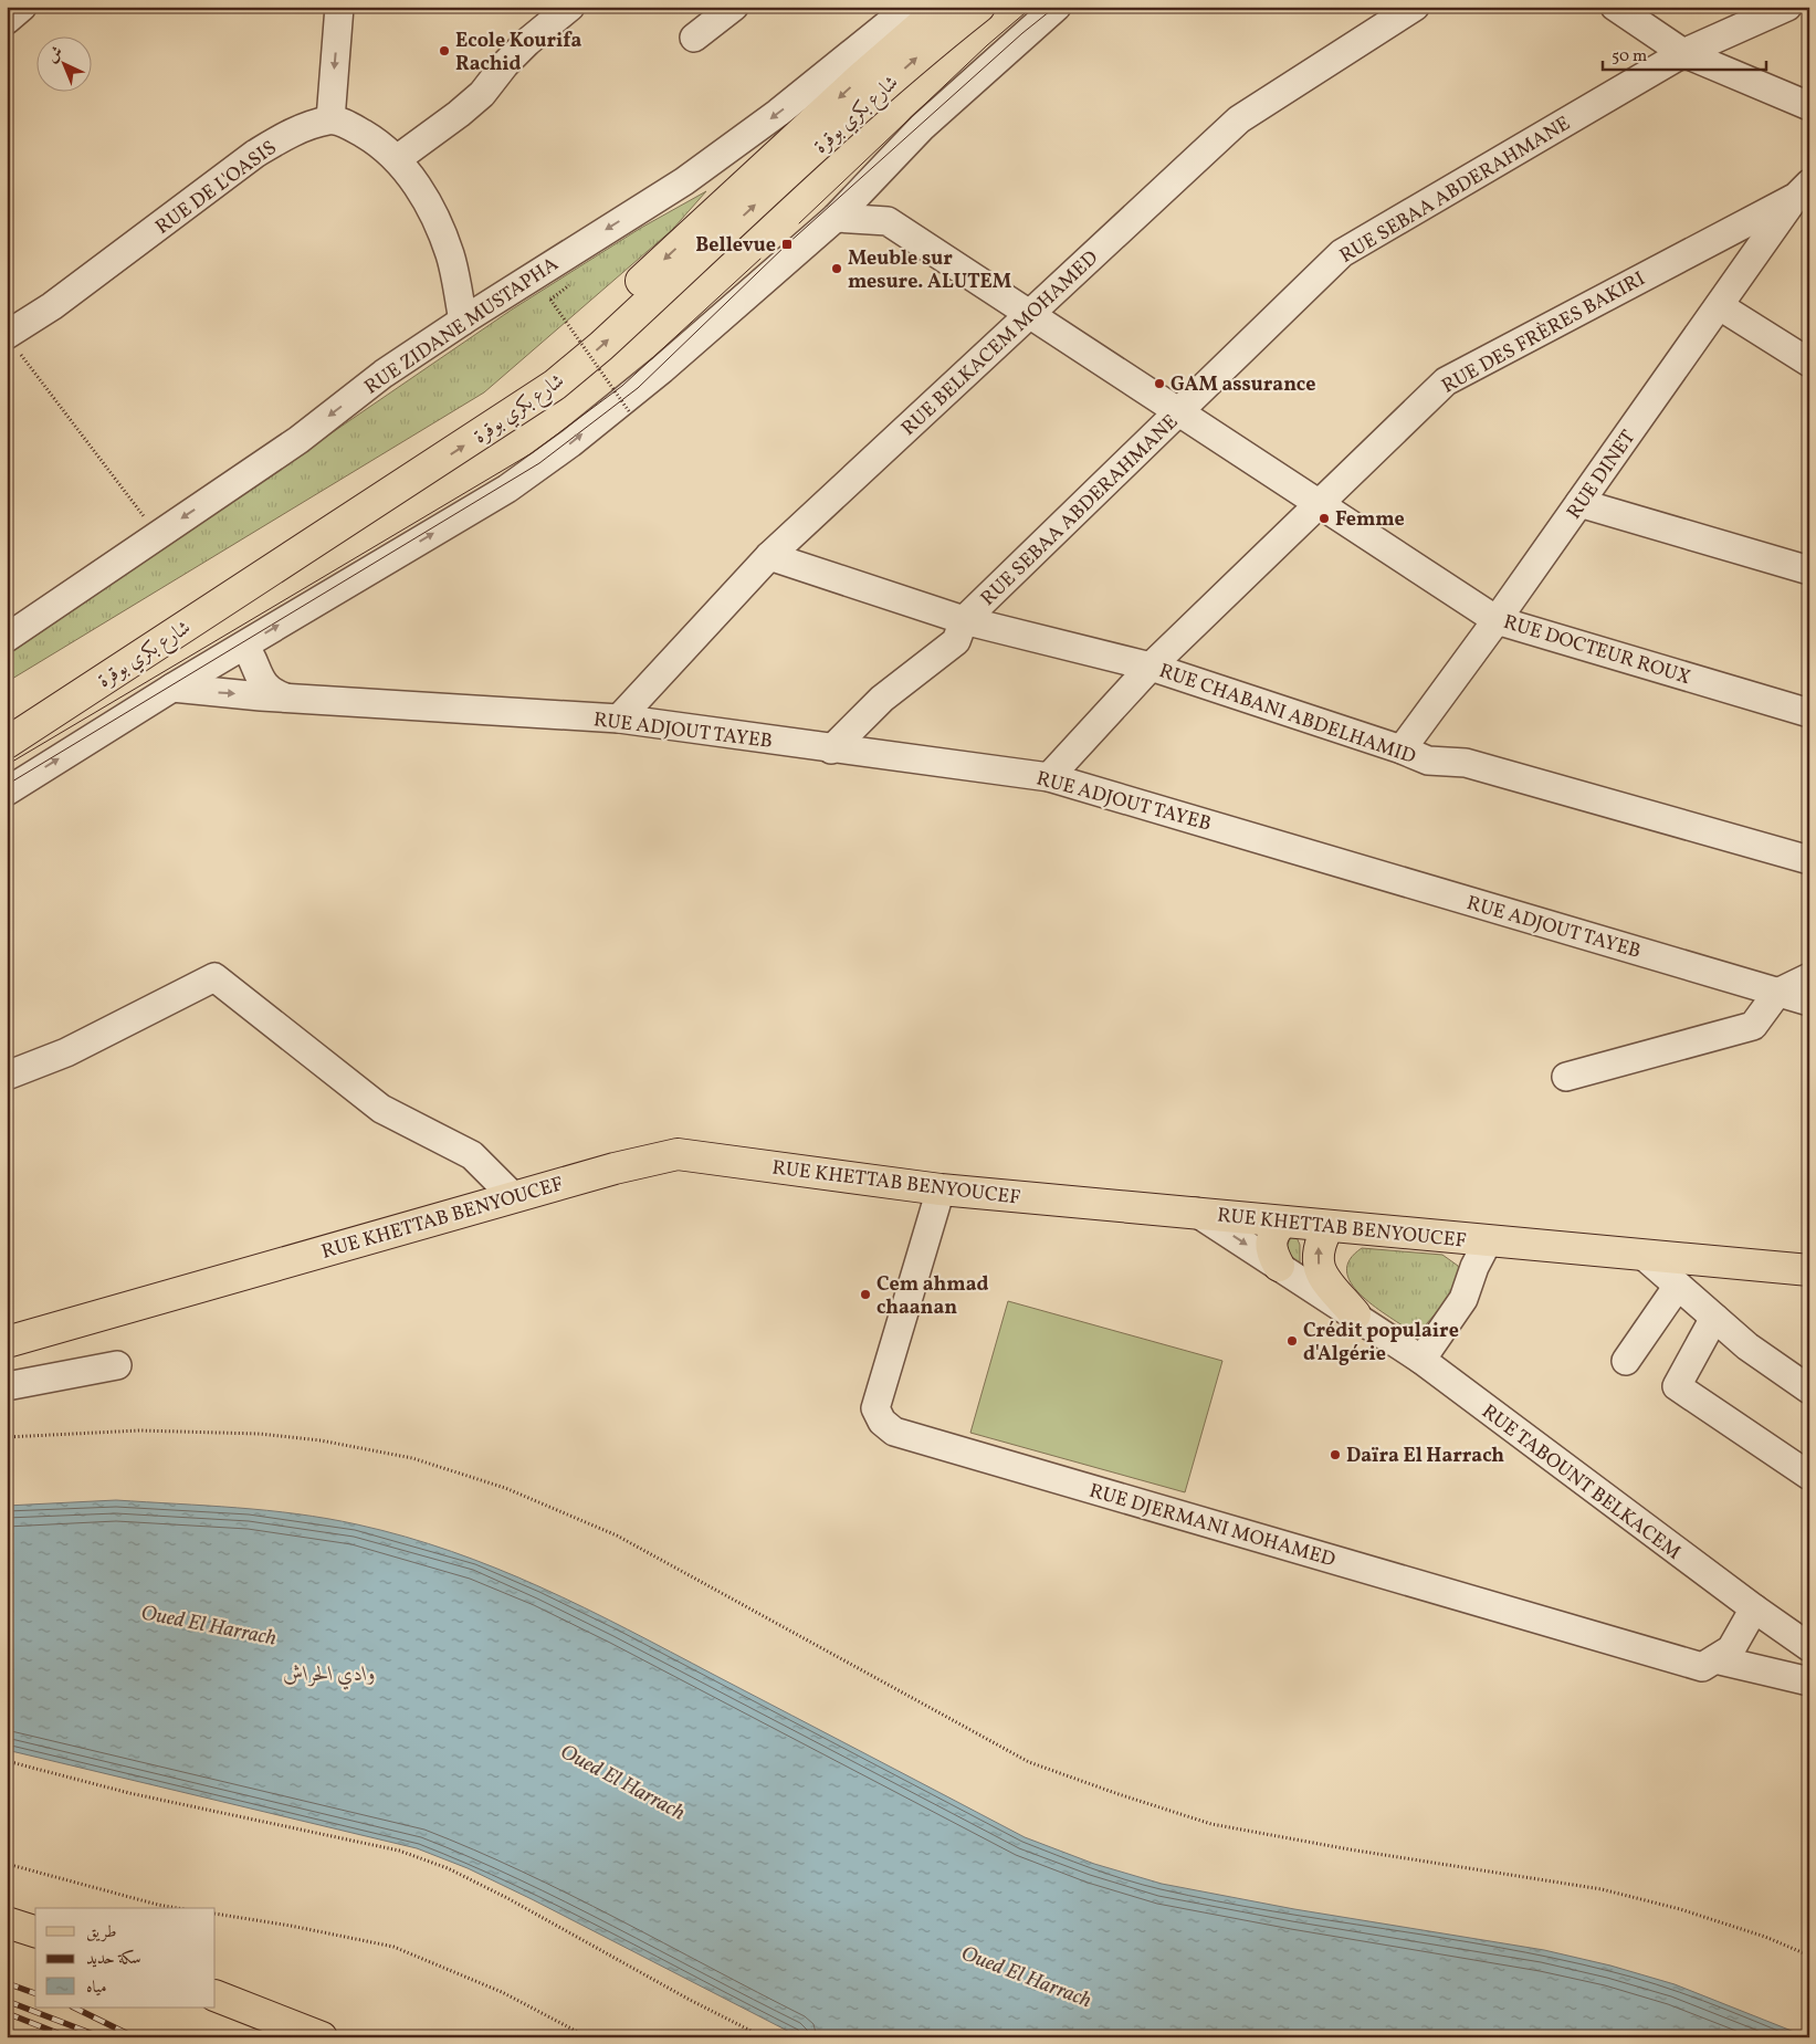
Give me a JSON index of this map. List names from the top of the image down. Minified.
{"streets":{"main road":["شارع بكري بوقرة","RUE KHETTAB BENYOUCEF"],"street":["RUE DE L'OASIS","RUE SEBAA ABDERAHMANE","RUE ZIDANE MUSTAPHA","RUE DES FRÈRES BAKIRI","RUE BELKACEM MOHAMED","RUE DINET","RUE DOCTEUR ROUX","RUE CHABANI ABDELHAMID","RUE ADJOUT TAYEB","RUE TABOUNT BELKACEM","RUE DJERMANI MOHAMED"]},"crossings":[["RUE SEBAA ABDERAHMANE","RUE DOCTEUR ROUX"],["RUE SEBAA ABDERAHMANE","RUE CHABANI ABDELHAMID"],["RUE SEBAA ABDERAHMANE","RUE ADJOUT TAYEB"],["RUE DES FRÈRES BAKIRI","RUE DINET"],["RUE DES FRÈRES BAKIRI","RUE DOCTEUR ROUX"],["RUE DES FRÈRES BAKIRI","RUE CHABANI ABDELHAMID"],["RUE DES FRÈRES BAKIRI","RUE ADJOUT TAYEB"],["RUE BELKACEM MOHAMED","RUE DOCTEUR ROUX"],["RUE BELKACEM MOHAMED","RUE CHABANI ABDELHAMID"],["RUE BELKACEM MOHAMED","RUE ADJOUT TAYEB"],["RUE DINET","RUE DOCTEUR ROUX"],["RUE DINET","RUE CHABANI ABDELHAMID"],["RUE KHETTAB BENYOUCEF","RUE TABOUNT BELKACEM"],["RUE KHETTAB BENYOUCEF","RUE DJERMANI MOHAMED"]],"water":["Oued El Harrach","وادي الحراش"],"places":{"other":["Ecole Kourifa Rachid","Meuble sur mesure. ALUTEM","GAM assurance","Femme","Cem ahmad chaanan","Crédit populaire d'Algérie","Daïra El Harrach"],"transit":["Bellevue"]},"legend":["طريق","سكة حديد","مياه"],"scale_bar":"50 m","north":"top left"}
